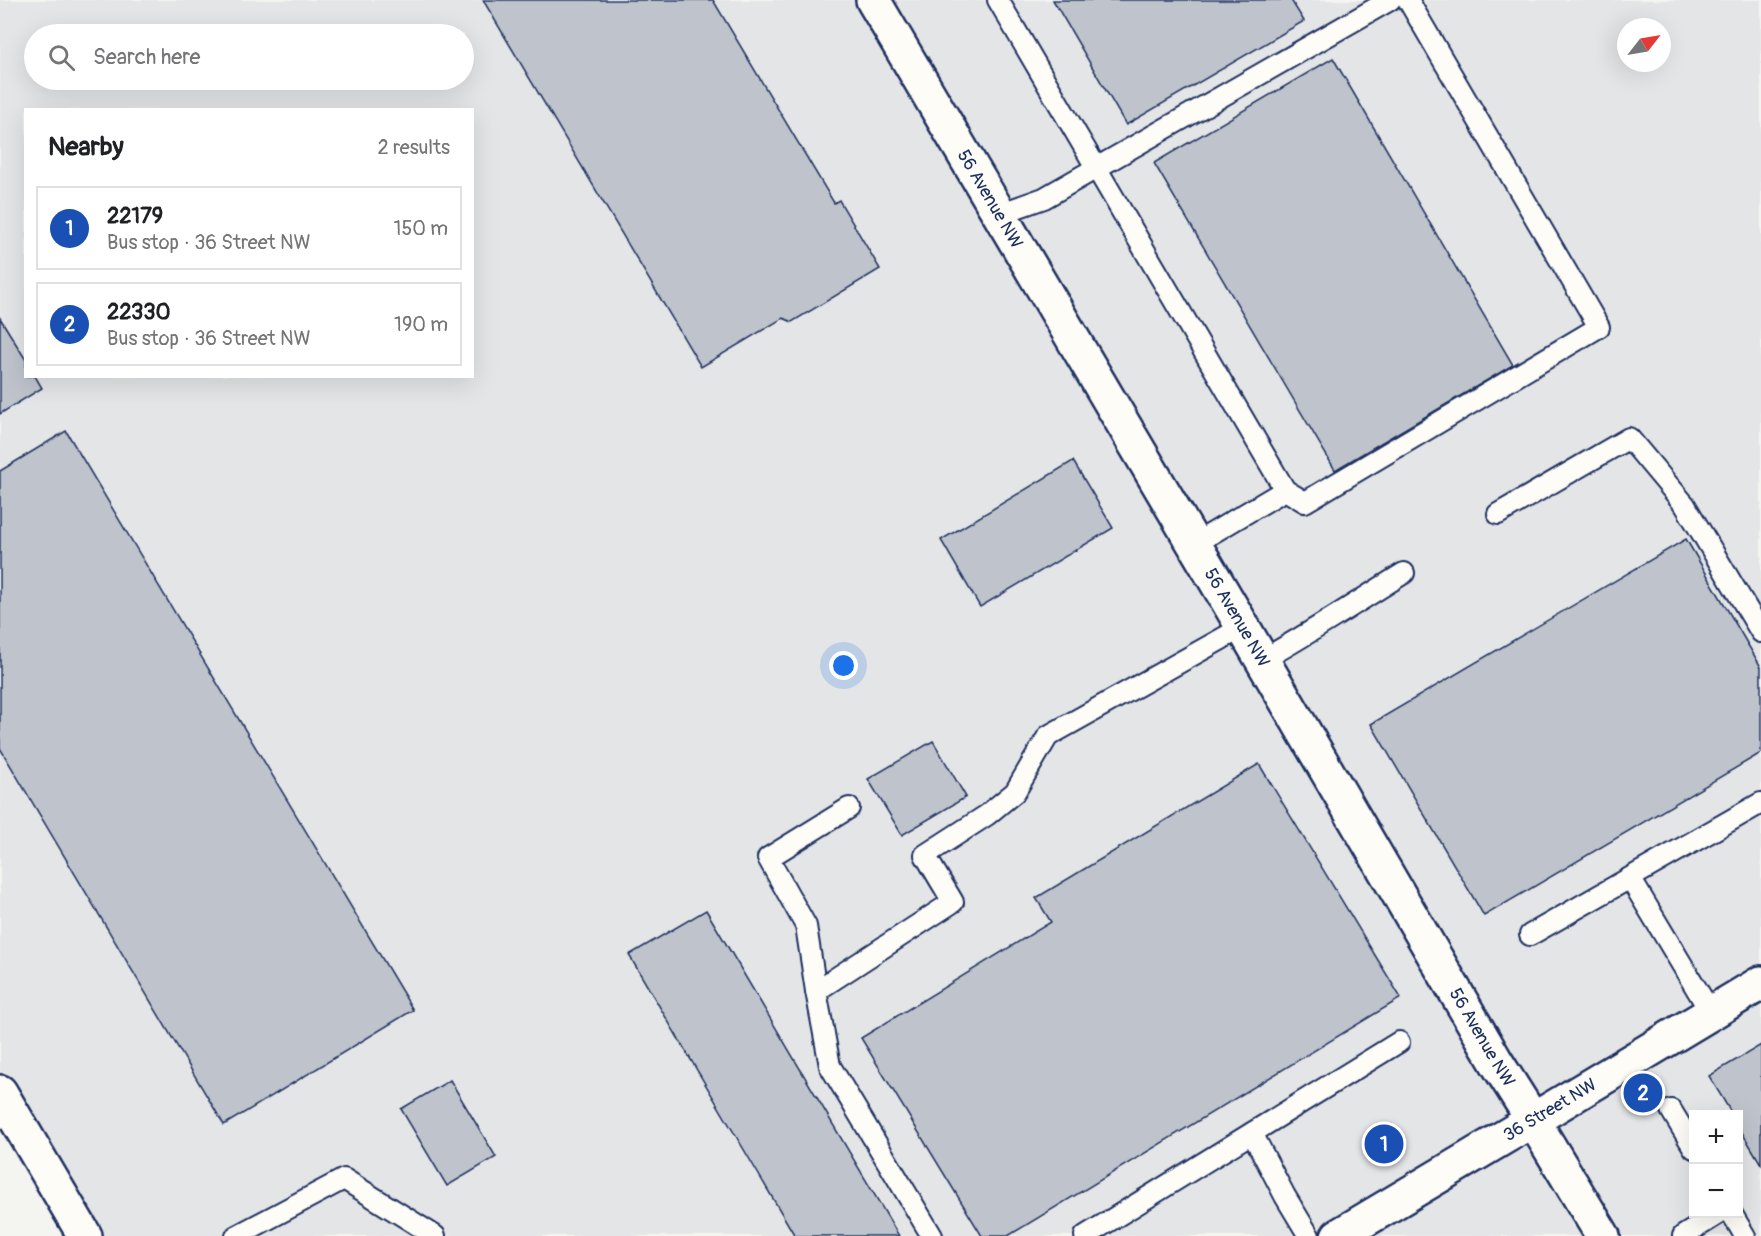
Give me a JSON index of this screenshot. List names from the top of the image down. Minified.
{"streets":{"street":["56 Avenue NW","36 Street NW"]},"crossings":[["56 Avenue NW","36 Street NW"]],"north":"top right","page":{"search":"Search here","heading":["Nearby","2 results"],"list":[{"mark":"1","name":"22179","note":"Bus stop · 36 Street NW","value":"150 m"},{"mark":"2","name":"22330","note":"Bus stop · 36 Street NW","value":"190 m"}],"pins":["2","1"],"map_buttons":["+","−"]}}
